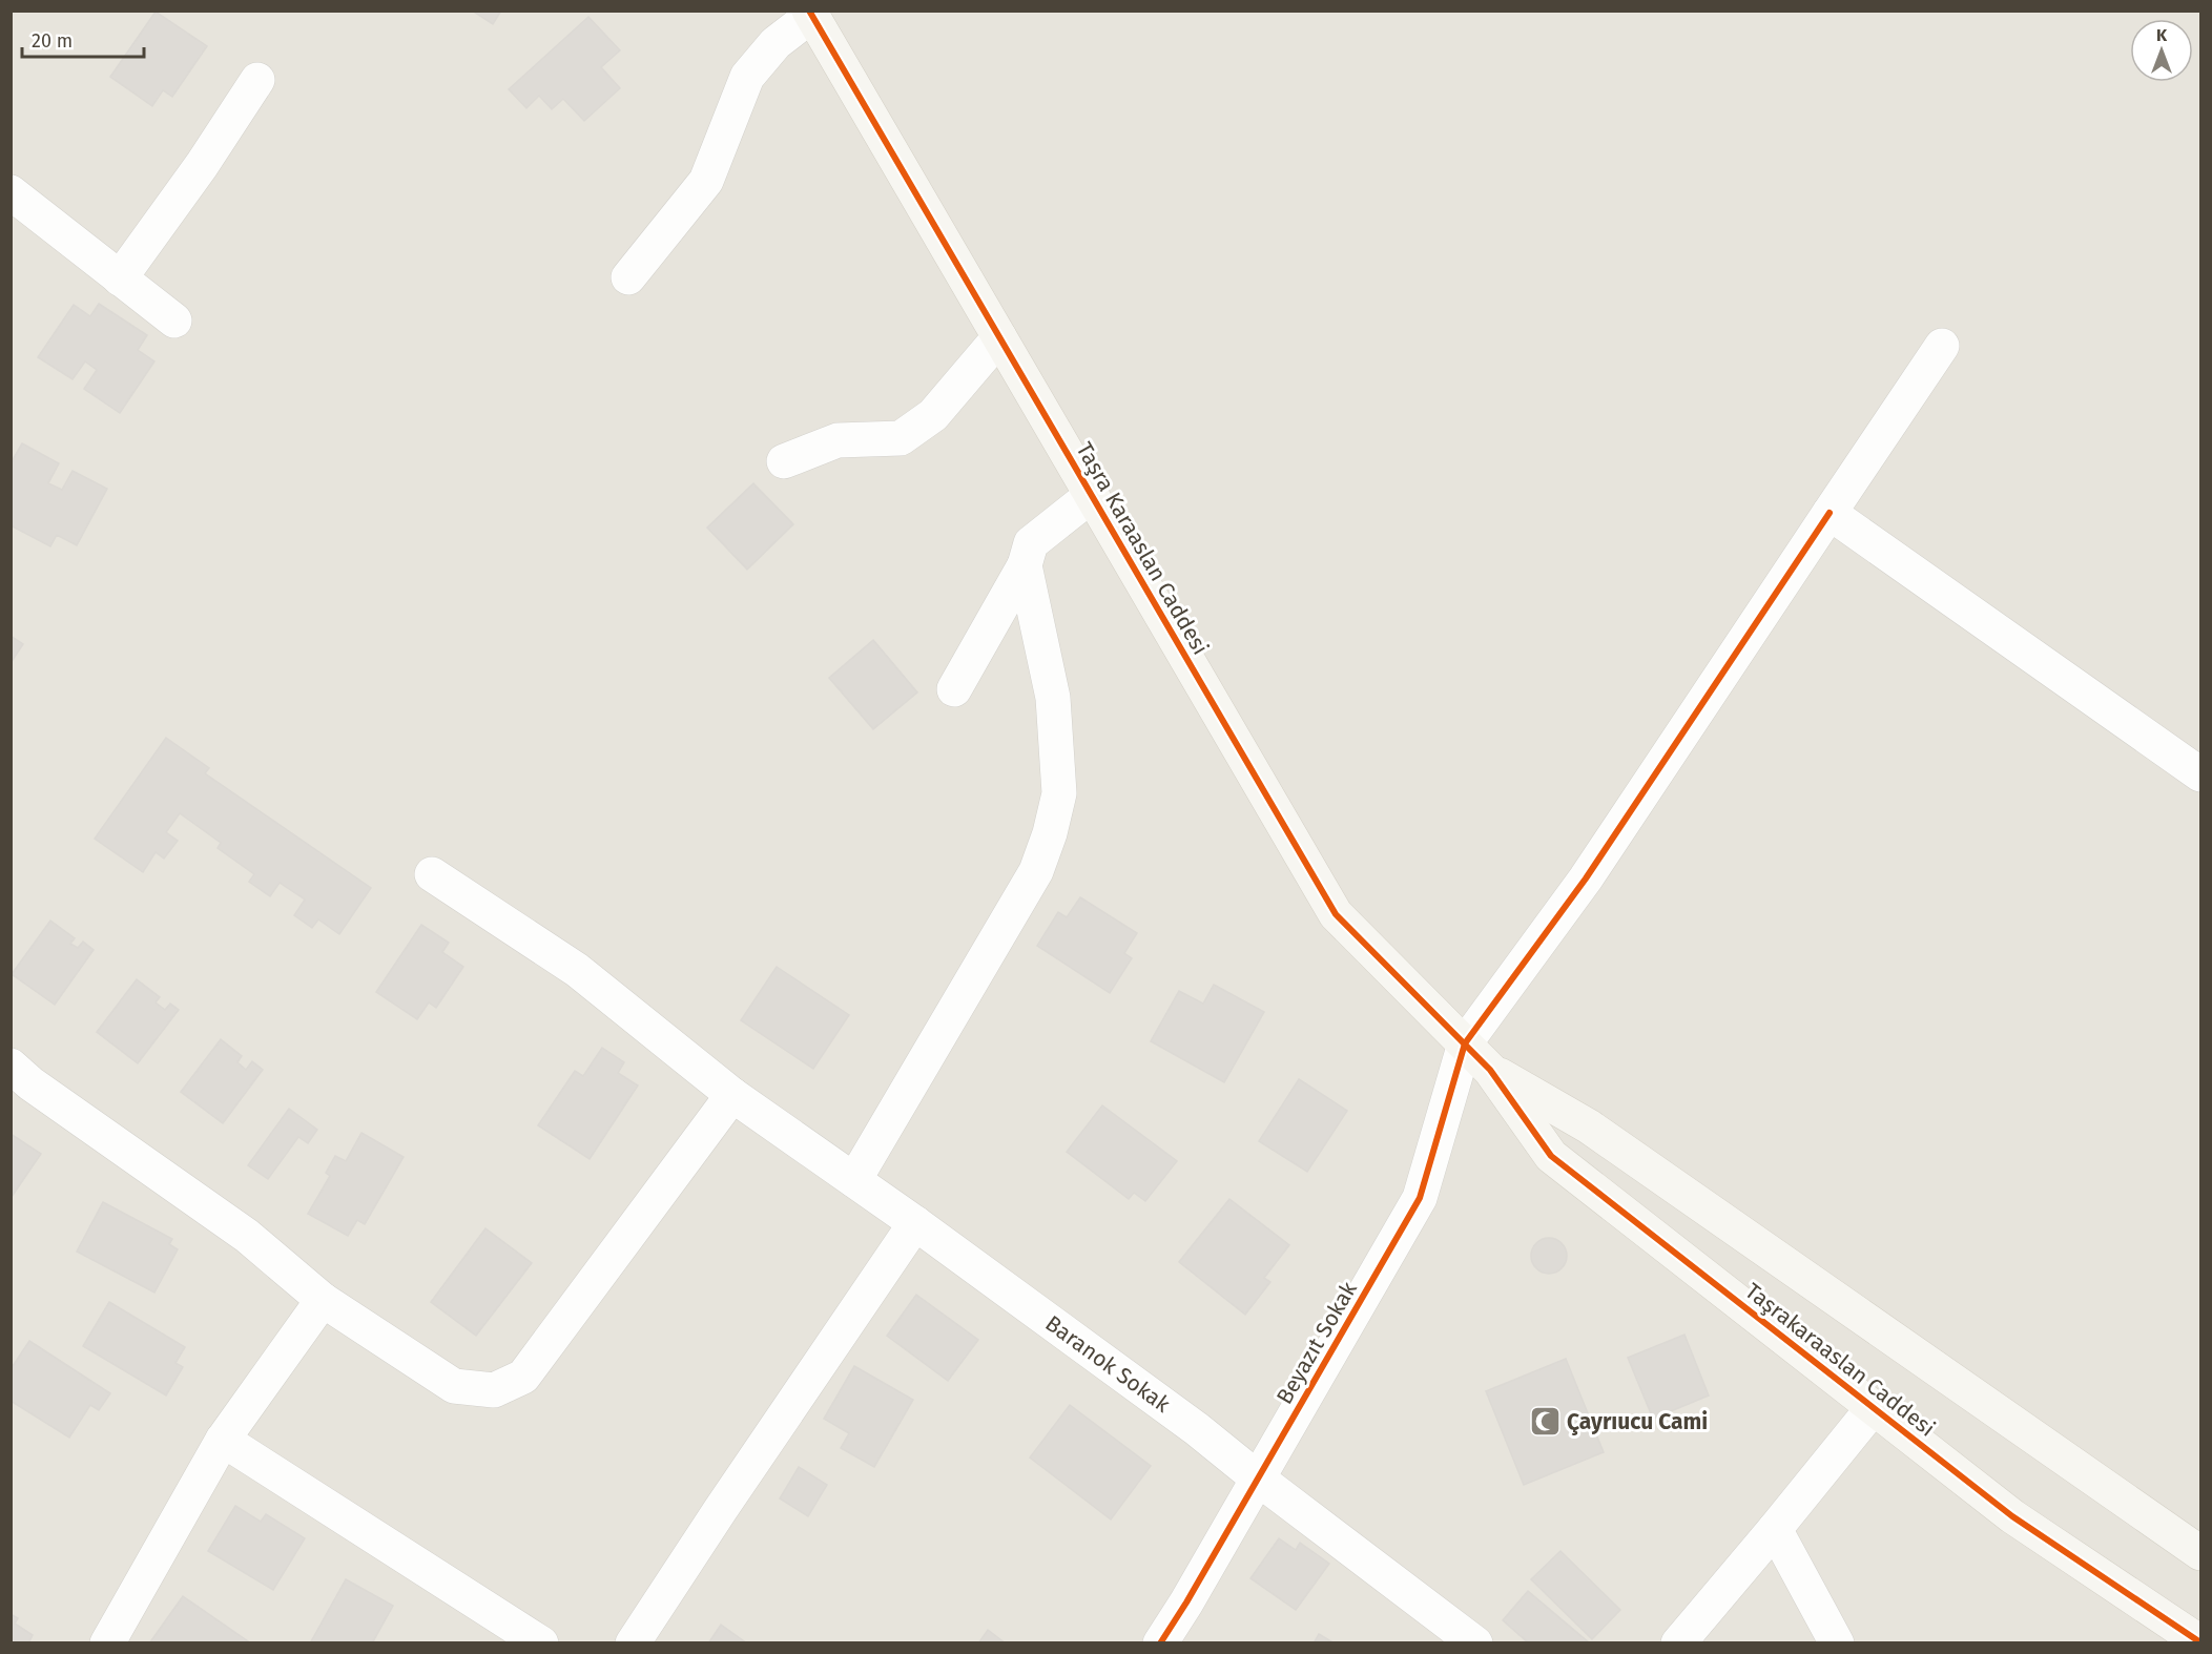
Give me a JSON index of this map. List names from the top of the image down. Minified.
{"streets":{"street":["Taşra Karaaslan Caddesi","Beyazıt Sokak","Taşrakaraaslan Caddesi","Baranok Sokak"]},"crossings":[["Taşra Karaaslan Caddesi","Beyazıt Sokak"],["Taşra Karaaslan Caddesi","Taşrakaraaslan Caddesi"],["Beyazıt Sokak","Baranok Sokak"]],"places":{"mosque":["Çayrıucu Cami"]},"scale_bar":"20 m","north":"top"}
